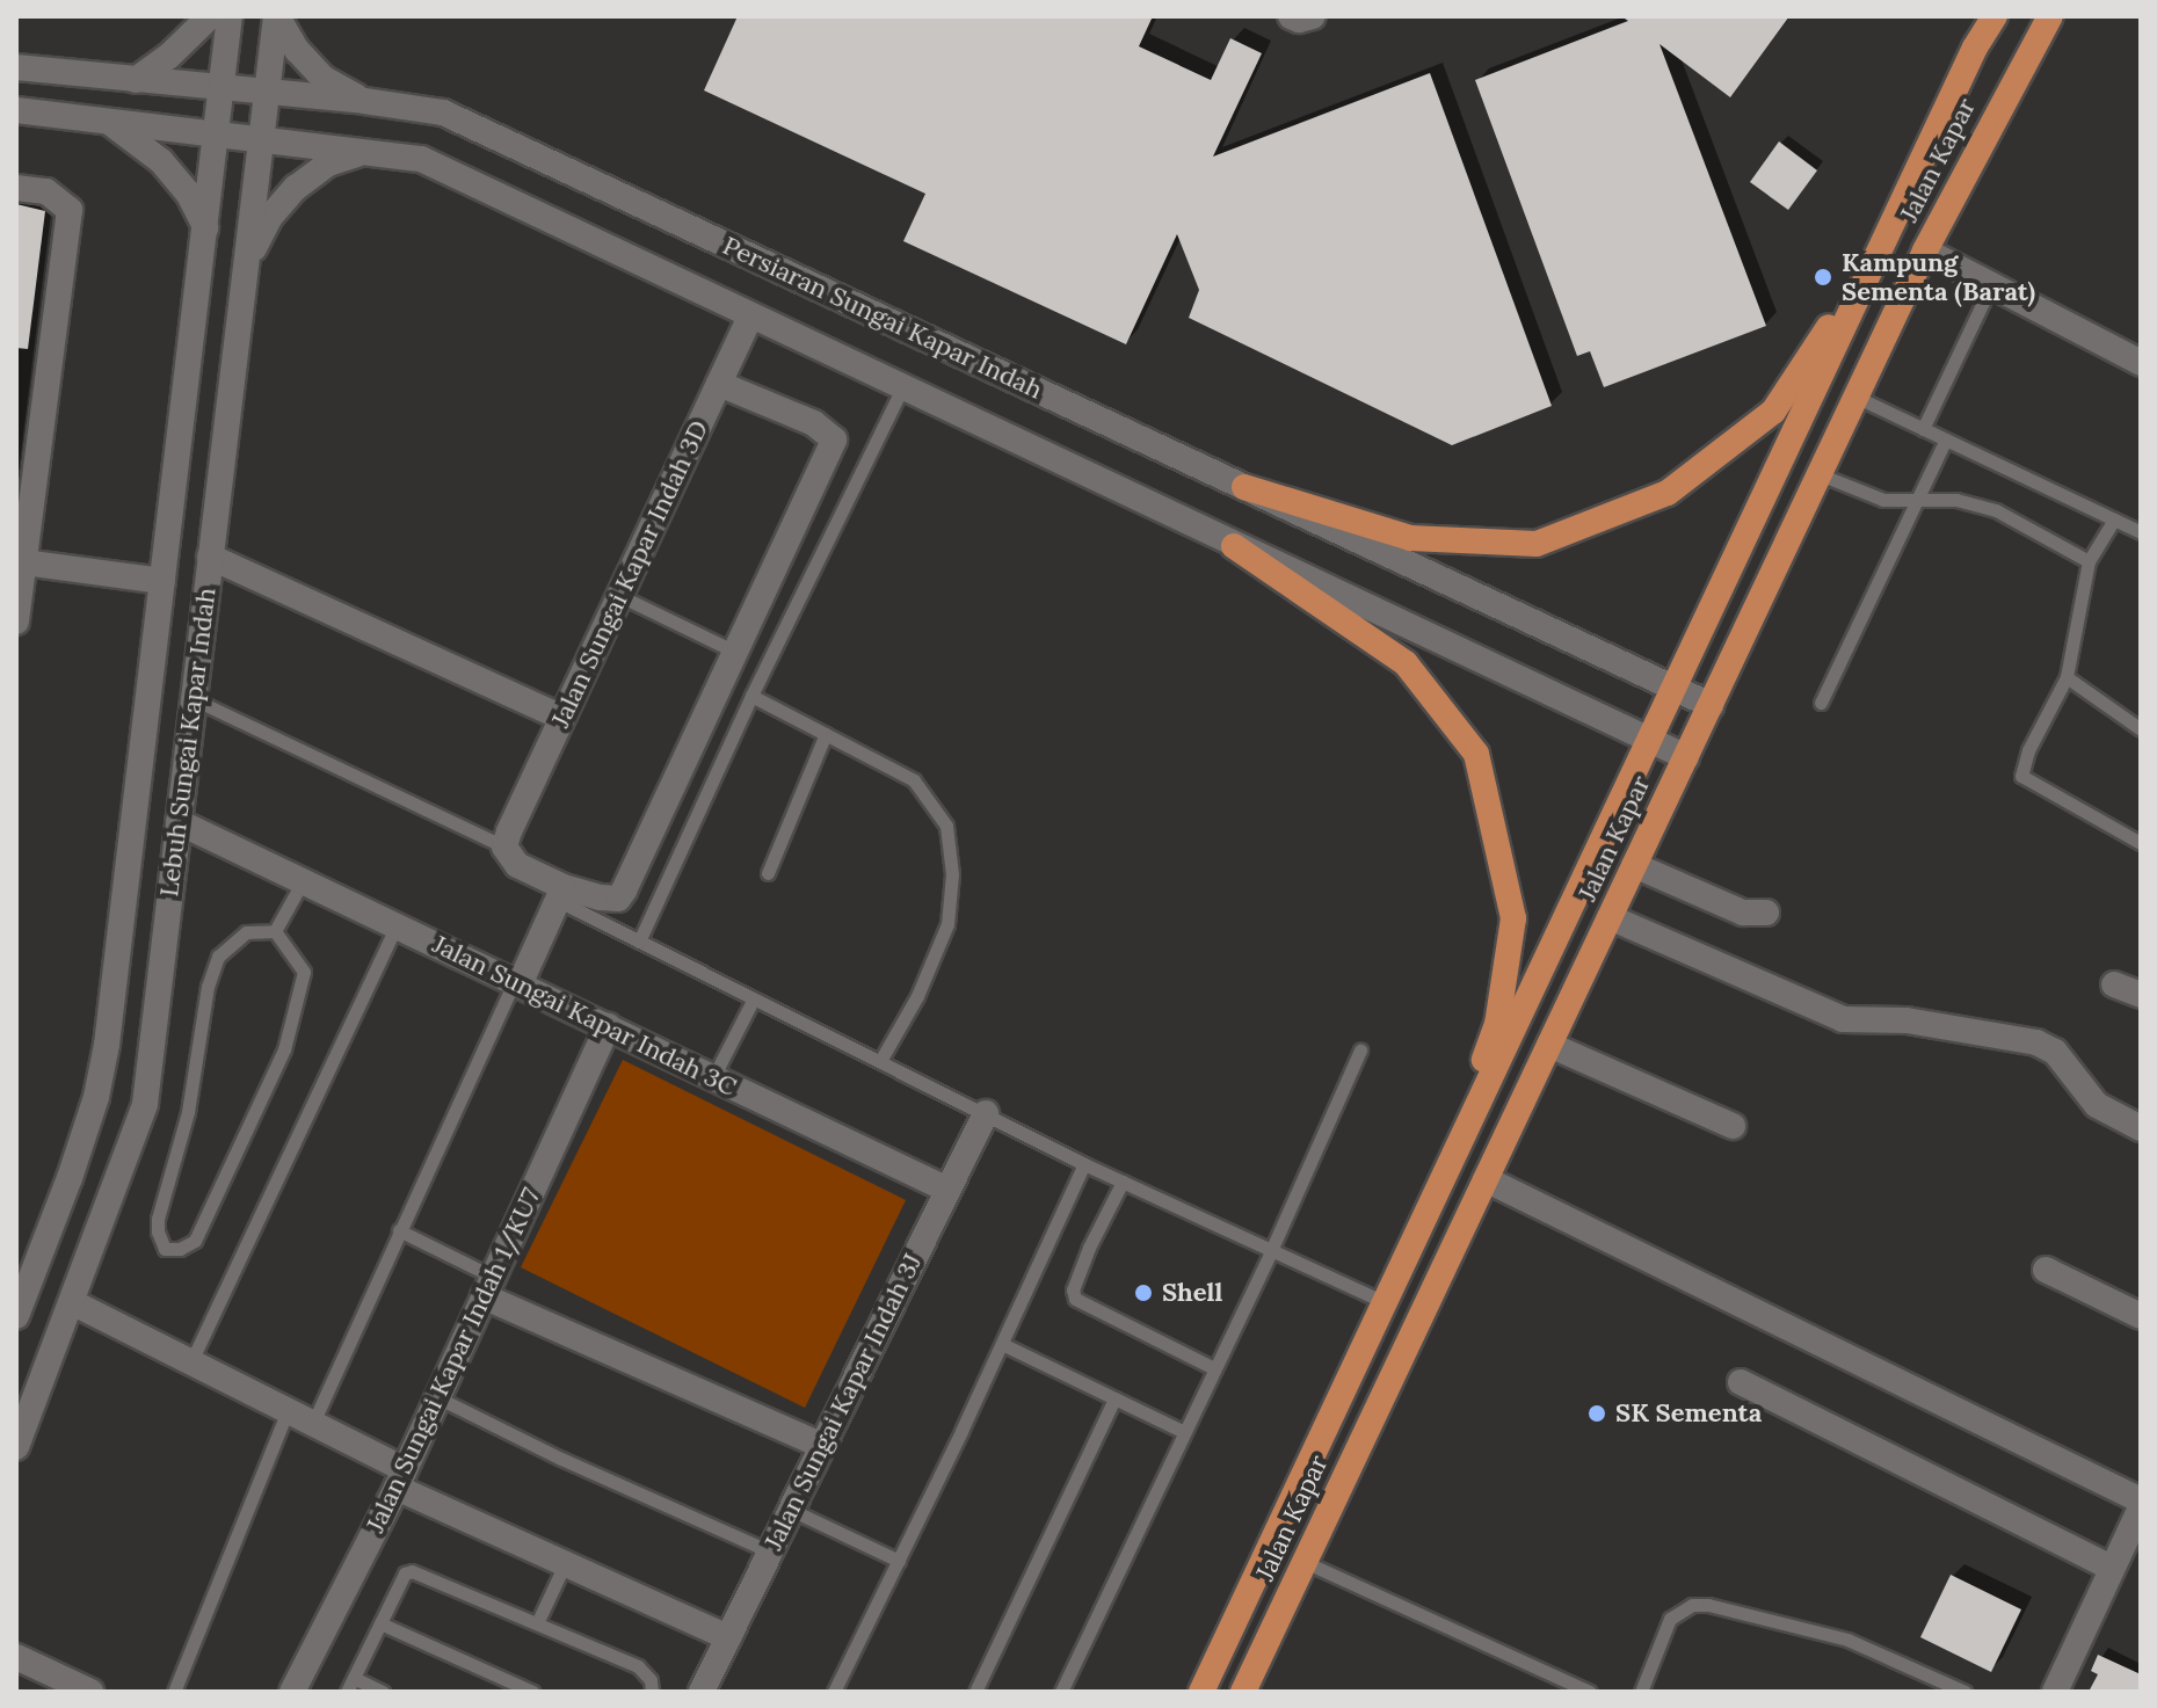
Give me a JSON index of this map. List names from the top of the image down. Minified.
{"streets":{"highway":["Jalan Kapar"],"street":["Persiaran Sungai Kapar Indah","Jalan Sungai Kapar Indah 3D","Lebuh Sungai Kapar Indah","Jalan Sungai Kapar Indah 3C","Jalan Sungai Kapar Indah 1/KU7","Jalan Sungai Kapar Indah 3J"]},"crossings":[["Jalan Kapar","Persiaran Sungai Kapar Indah"],["Persiaran Sungai Kapar Indah","Jalan Sungai Kapar Indah 3D"],["Persiaran Sungai Kapar Indah","Lebuh Sungai Kapar Indah"],["Lebuh Sungai Kapar Indah","Jalan Sungai Kapar Indah 3C"],["Jalan Sungai Kapar Indah 3C","Jalan Sungai Kapar Indah 1/KU7"],["Jalan Sungai Kapar Indah 3C","Jalan Sungai Kapar Indah 3J"]],"places":["Kampung Sementa (Barat)","Shell","SK Sementa"]}
